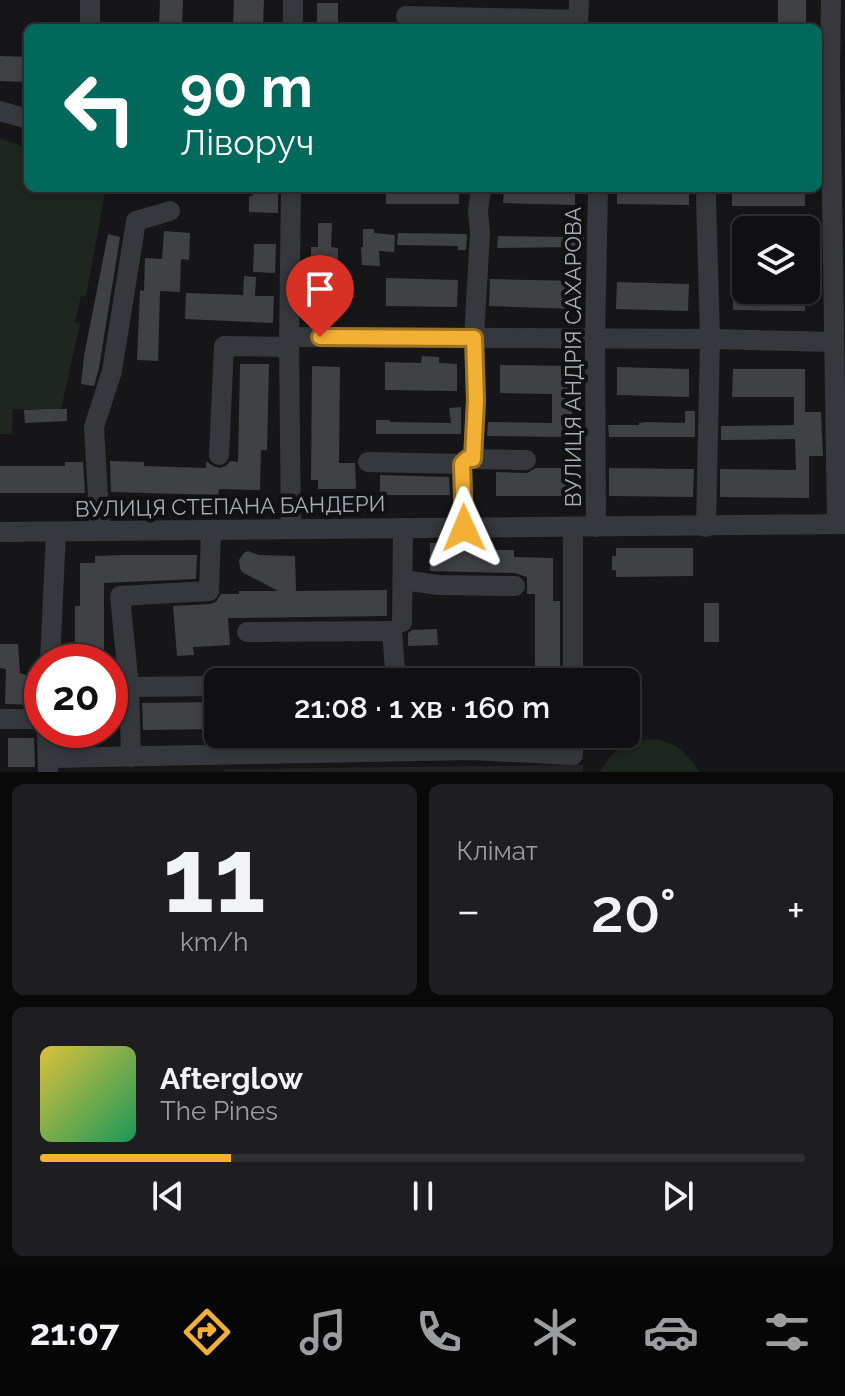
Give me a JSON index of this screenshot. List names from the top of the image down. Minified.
{"streets":{"street":["ВУЛИЦЯ АНДРІЯ САХАРОВА","ВУЛИЦЯ СТЕПАНА БАНДЕРИ"]},"crossings":[["ВУЛИЦЯ АНДРІЯ САХАРОВА","ВУЛИЦЯ СТЕПАНА БАНДЕРИ"]],"page":{"turn":["90 m","Ліворуч"],"limit":"20","trip":"21:08 · 1 хв · 160 m","tile":[["11","km/h"],"Клімат"],"heat":["−","20°","+"],"song":["Afterglow","The Pines"],"tabs":"21:07"}}
